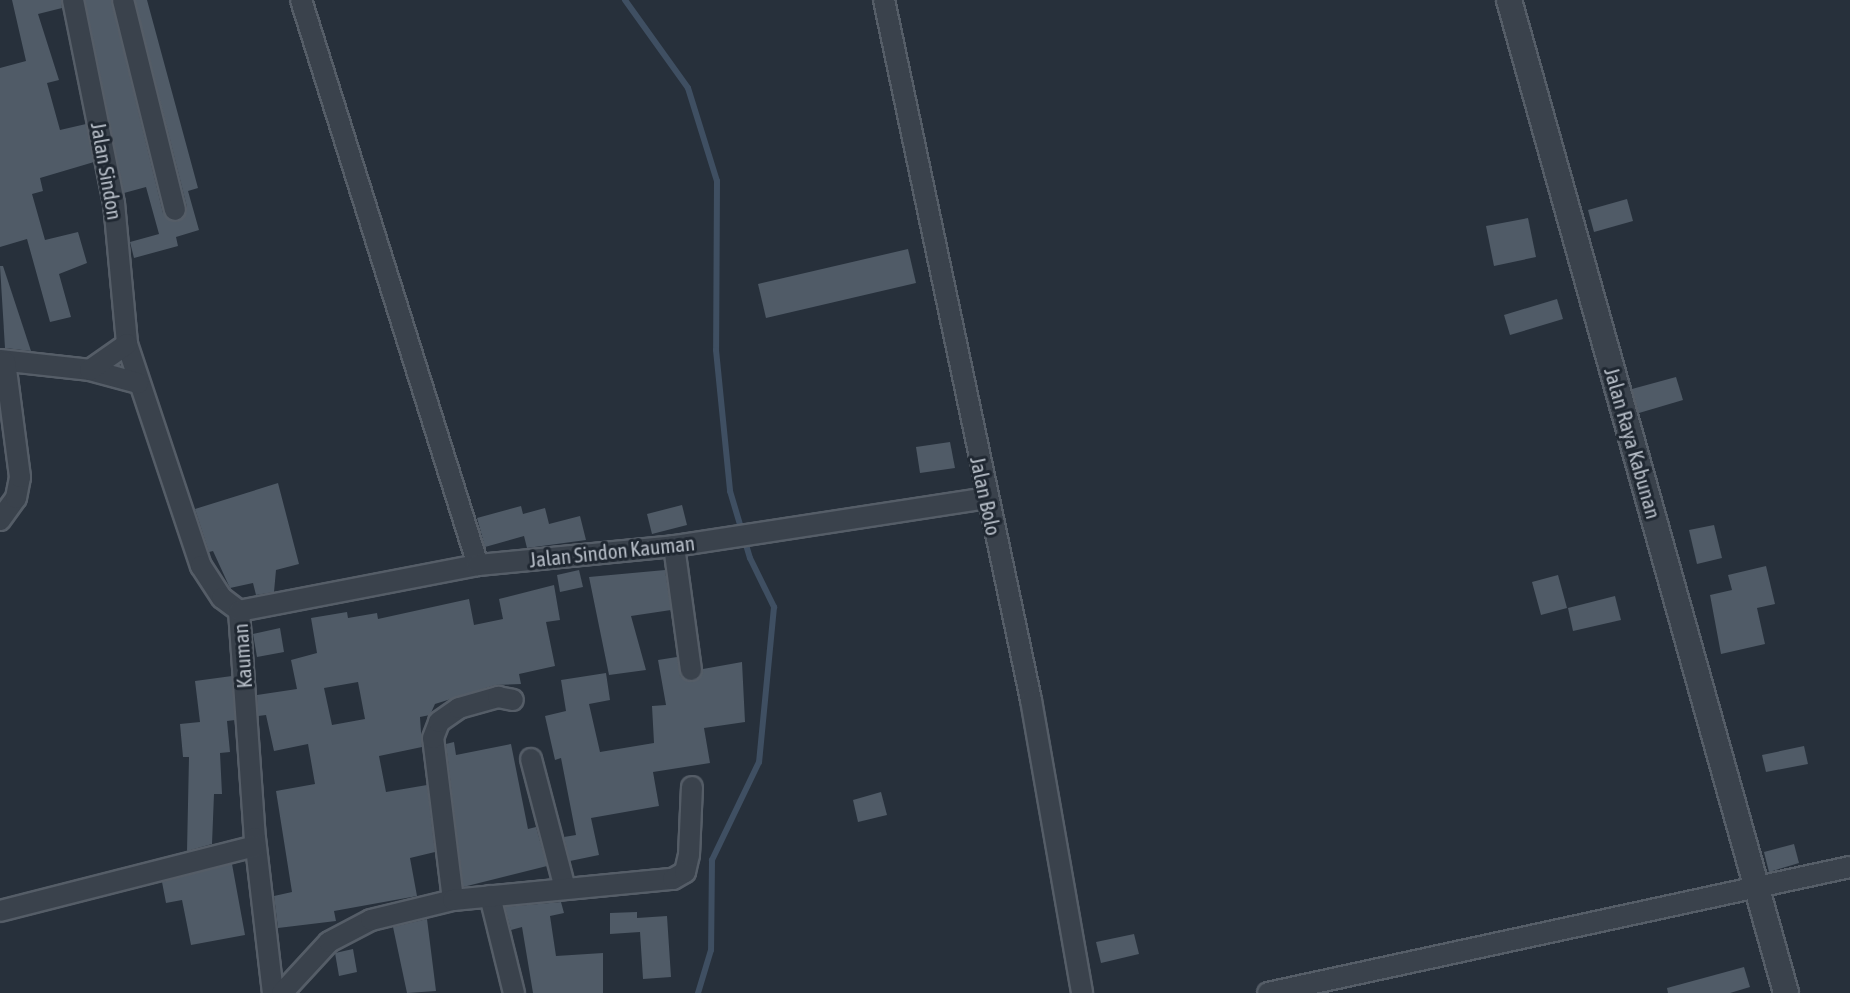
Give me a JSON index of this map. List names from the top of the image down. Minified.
{"streets":{"street":["Jalan Sindon","Jalan Raya Kabunan","Jalan Bolo","Jalan Sindon Kauman","Kauman"]},"crossings":[["Jalan Sindon","Kauman"],["Jalan Bolo","Jalan Sindon Kauman"],["Jalan Sindon Kauman","Kauman"]]}
